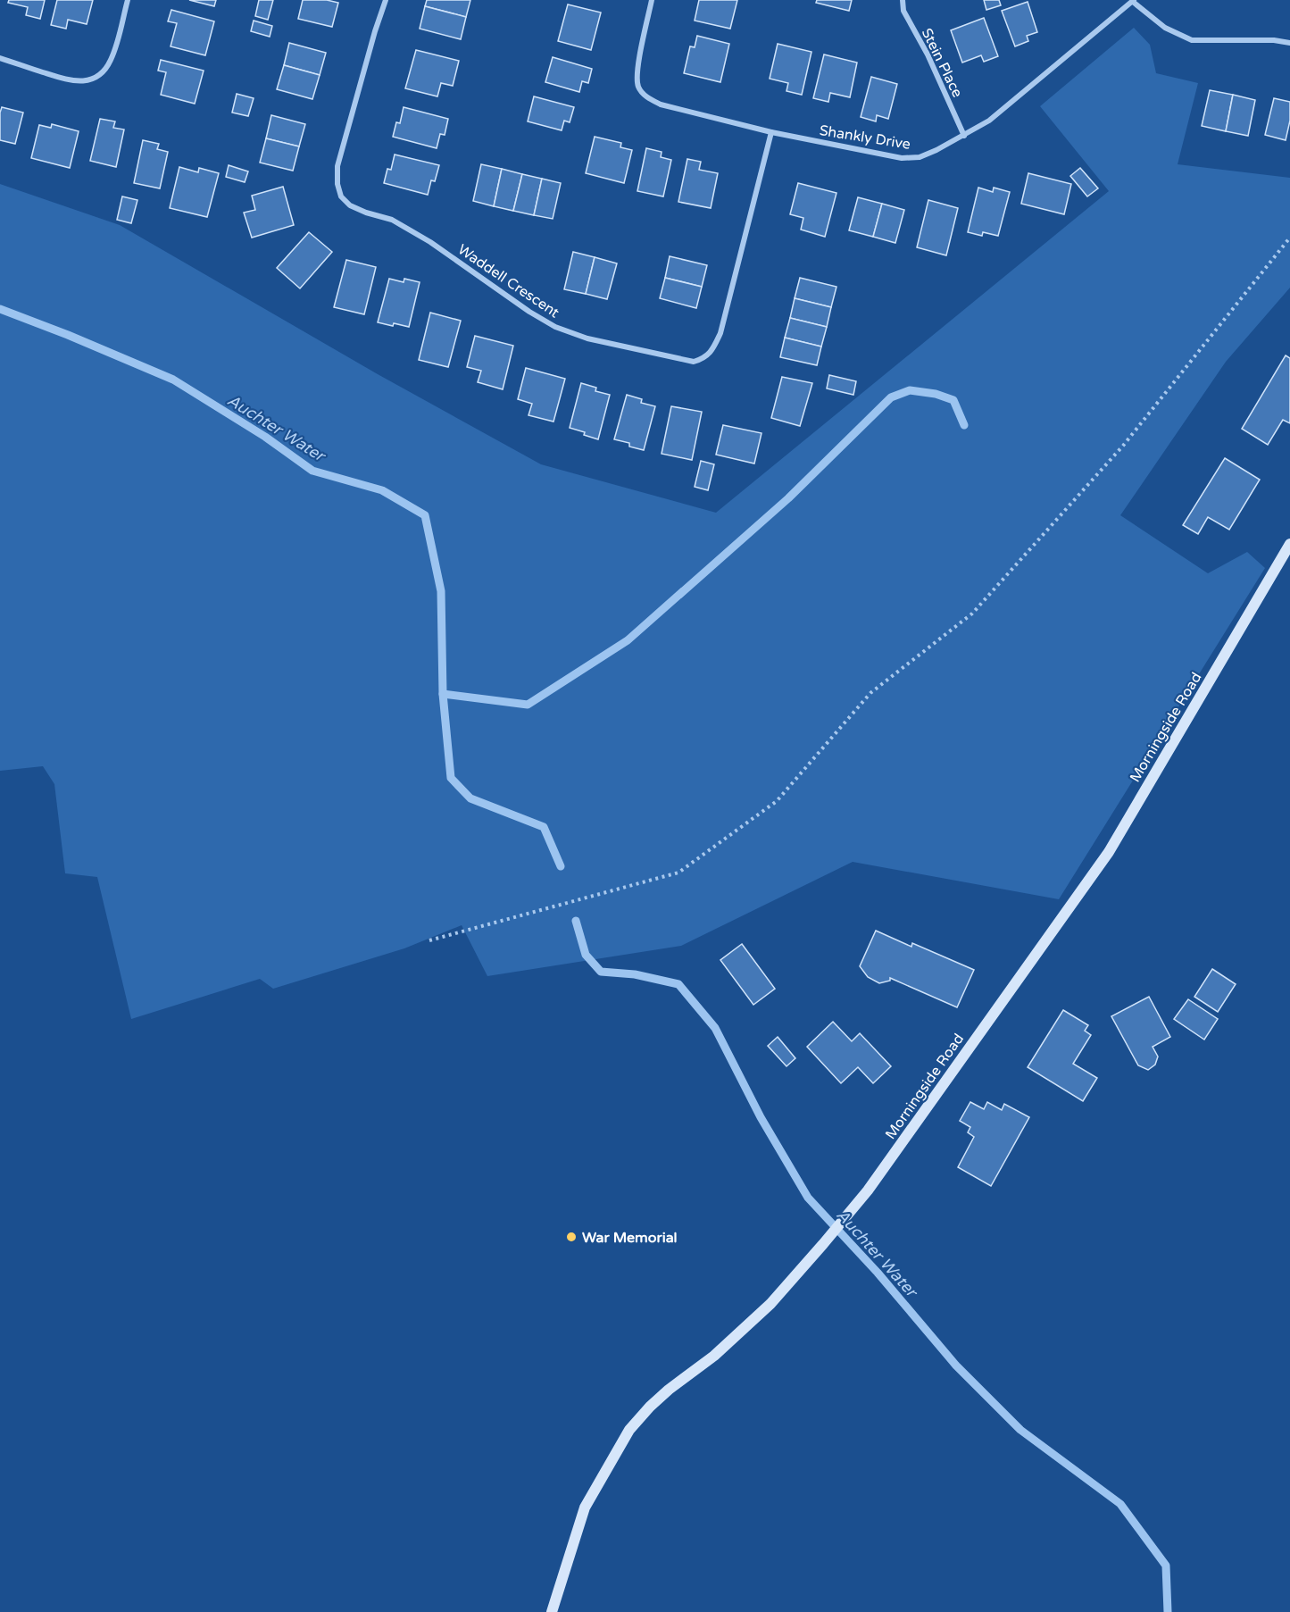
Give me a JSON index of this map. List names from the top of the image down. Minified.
{"streets":{"street":["Stein Place","Shankly Drive","Waddell Crescent","Morningside Road"]},"crossings":[["Stein Place","Shankly Drive"],["Shankly Drive","Waddell Crescent"]],"water":["Auchter Water"],"places":["War Memorial"]}
